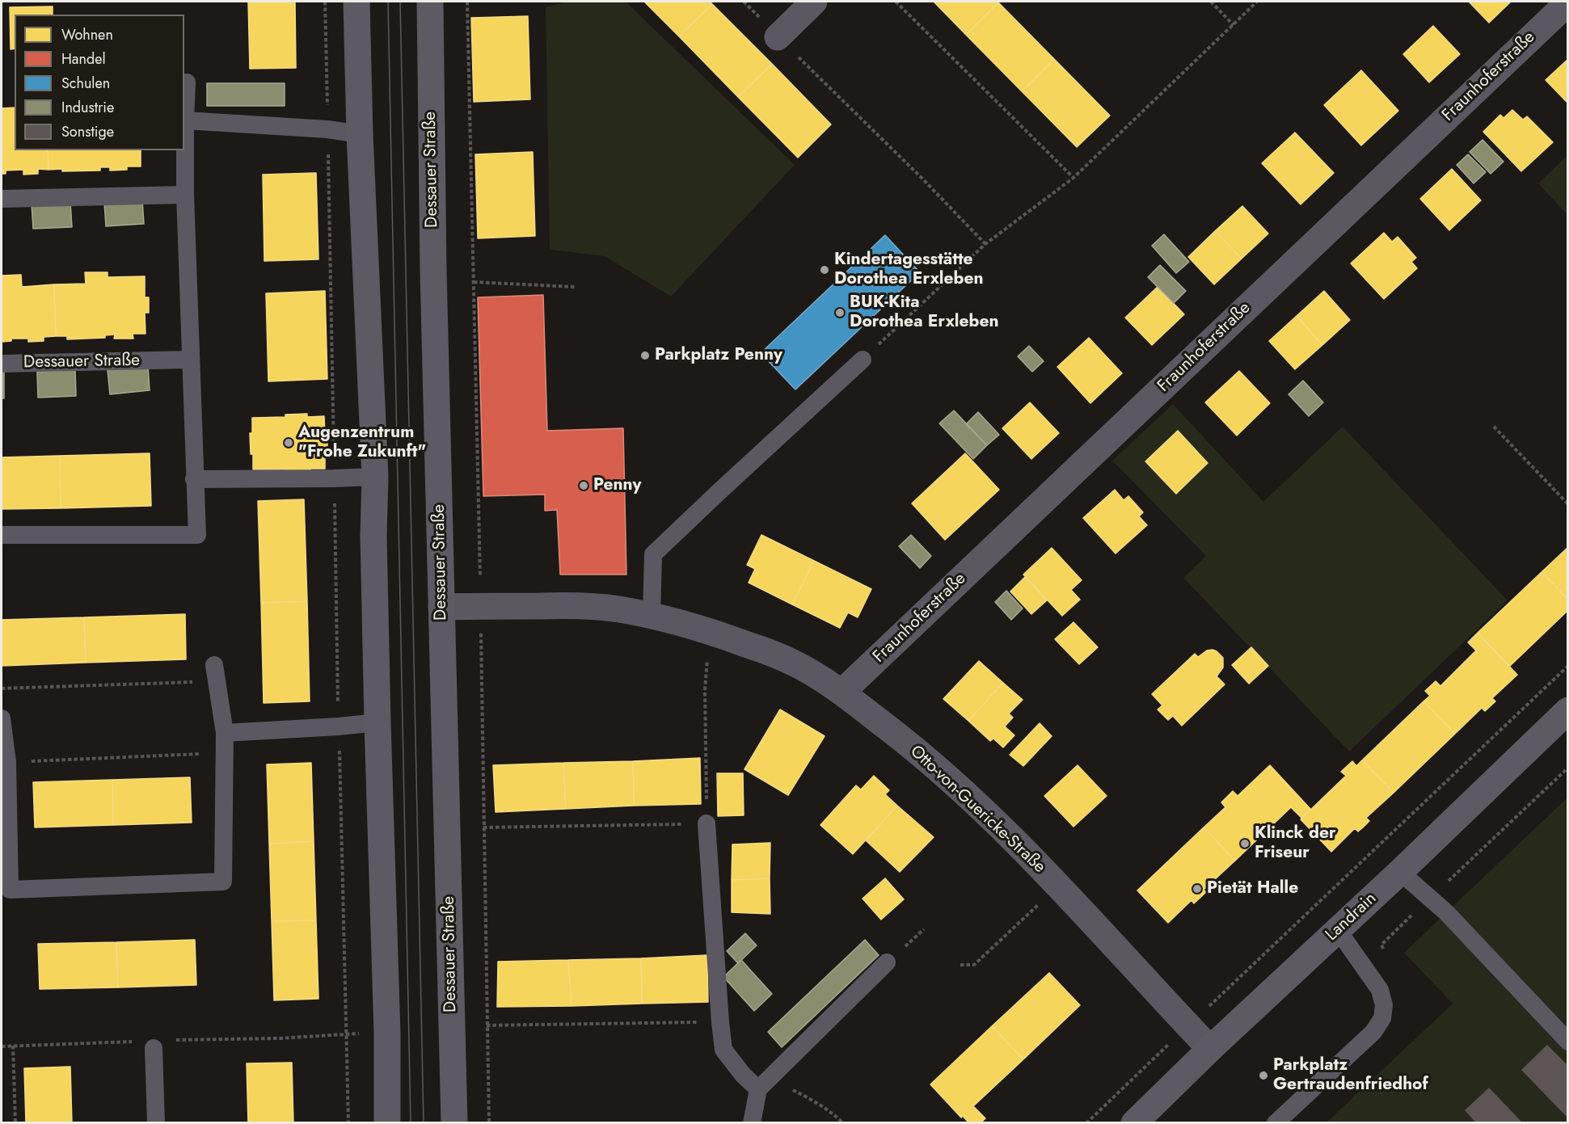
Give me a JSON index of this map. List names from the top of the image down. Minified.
{"streets":{"main road":["Dessauer Straße","Landrain"],"street":["Fraunhoferstraße","Otto-von-Guericke-Straße"]},"crossings":[["Fraunhoferstraße","Otto-von-Guericke-Straße"],["Dessauer Straße","Otto-von-Guericke-Straße"],["Otto-von-Guericke-Straße","Landrain"]],"places":["Kindertagesstätte Dorothea Erxleben","BUK-Kita Dorothea Erxleben","Parkplatz Penny","Augenzentrum \"Frohe Zukunft\"","Penny","Klinck der Friseur","Pietät Halle","Parkplatz Gertraudenfriedhof"],"legend":["Wohnen","Handel","Schulen","Industrie","Sonstige"]}
